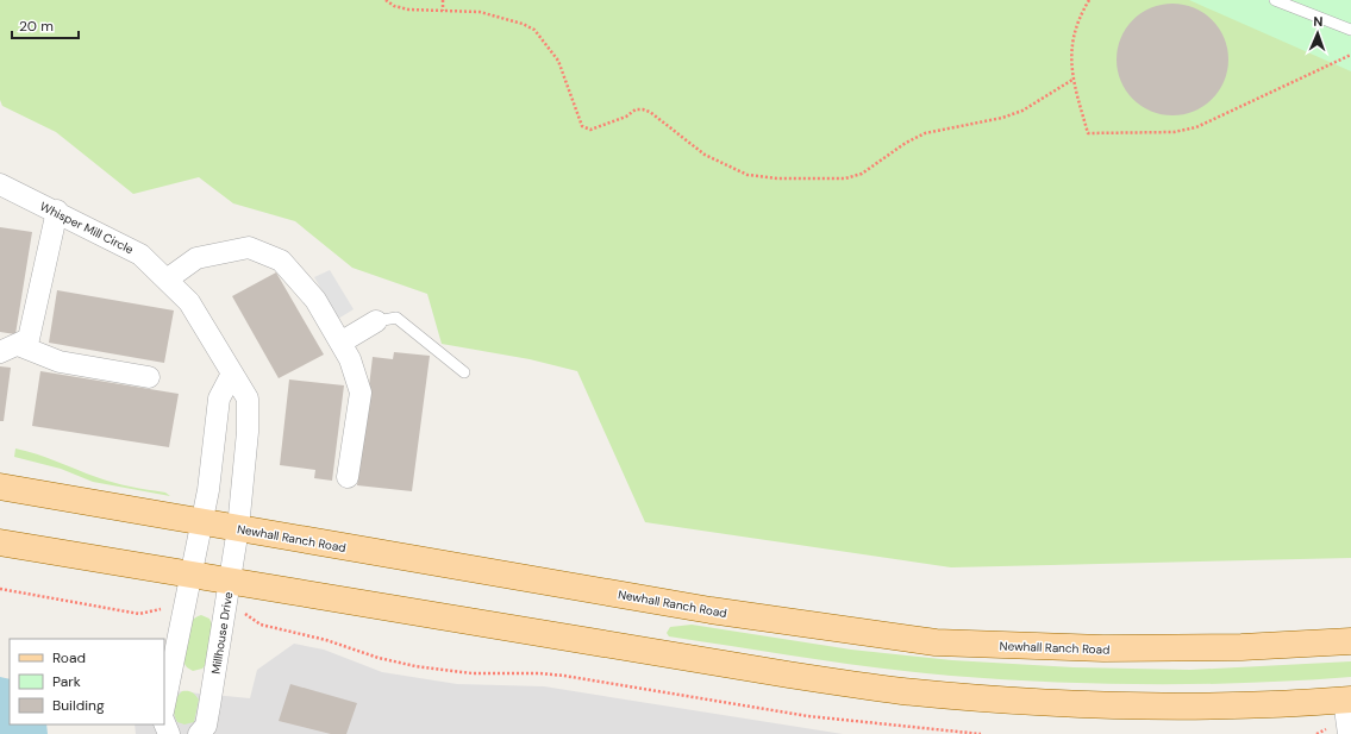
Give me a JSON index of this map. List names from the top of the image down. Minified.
{"streets":{"main road":["Newhall Ranch Road"],"street":["Whisper Mill Circle","Millhouse Drive"]},"crossings":[["Whisper Mill Circle","Newhall Ranch Road"],["Whisper Mill Circle","Millhouse Drive"],["Newhall Ranch Road","Millhouse Drive"]],"legend":["Road","Park","Building"],"scale_bar":"20 m","north":"top"}
